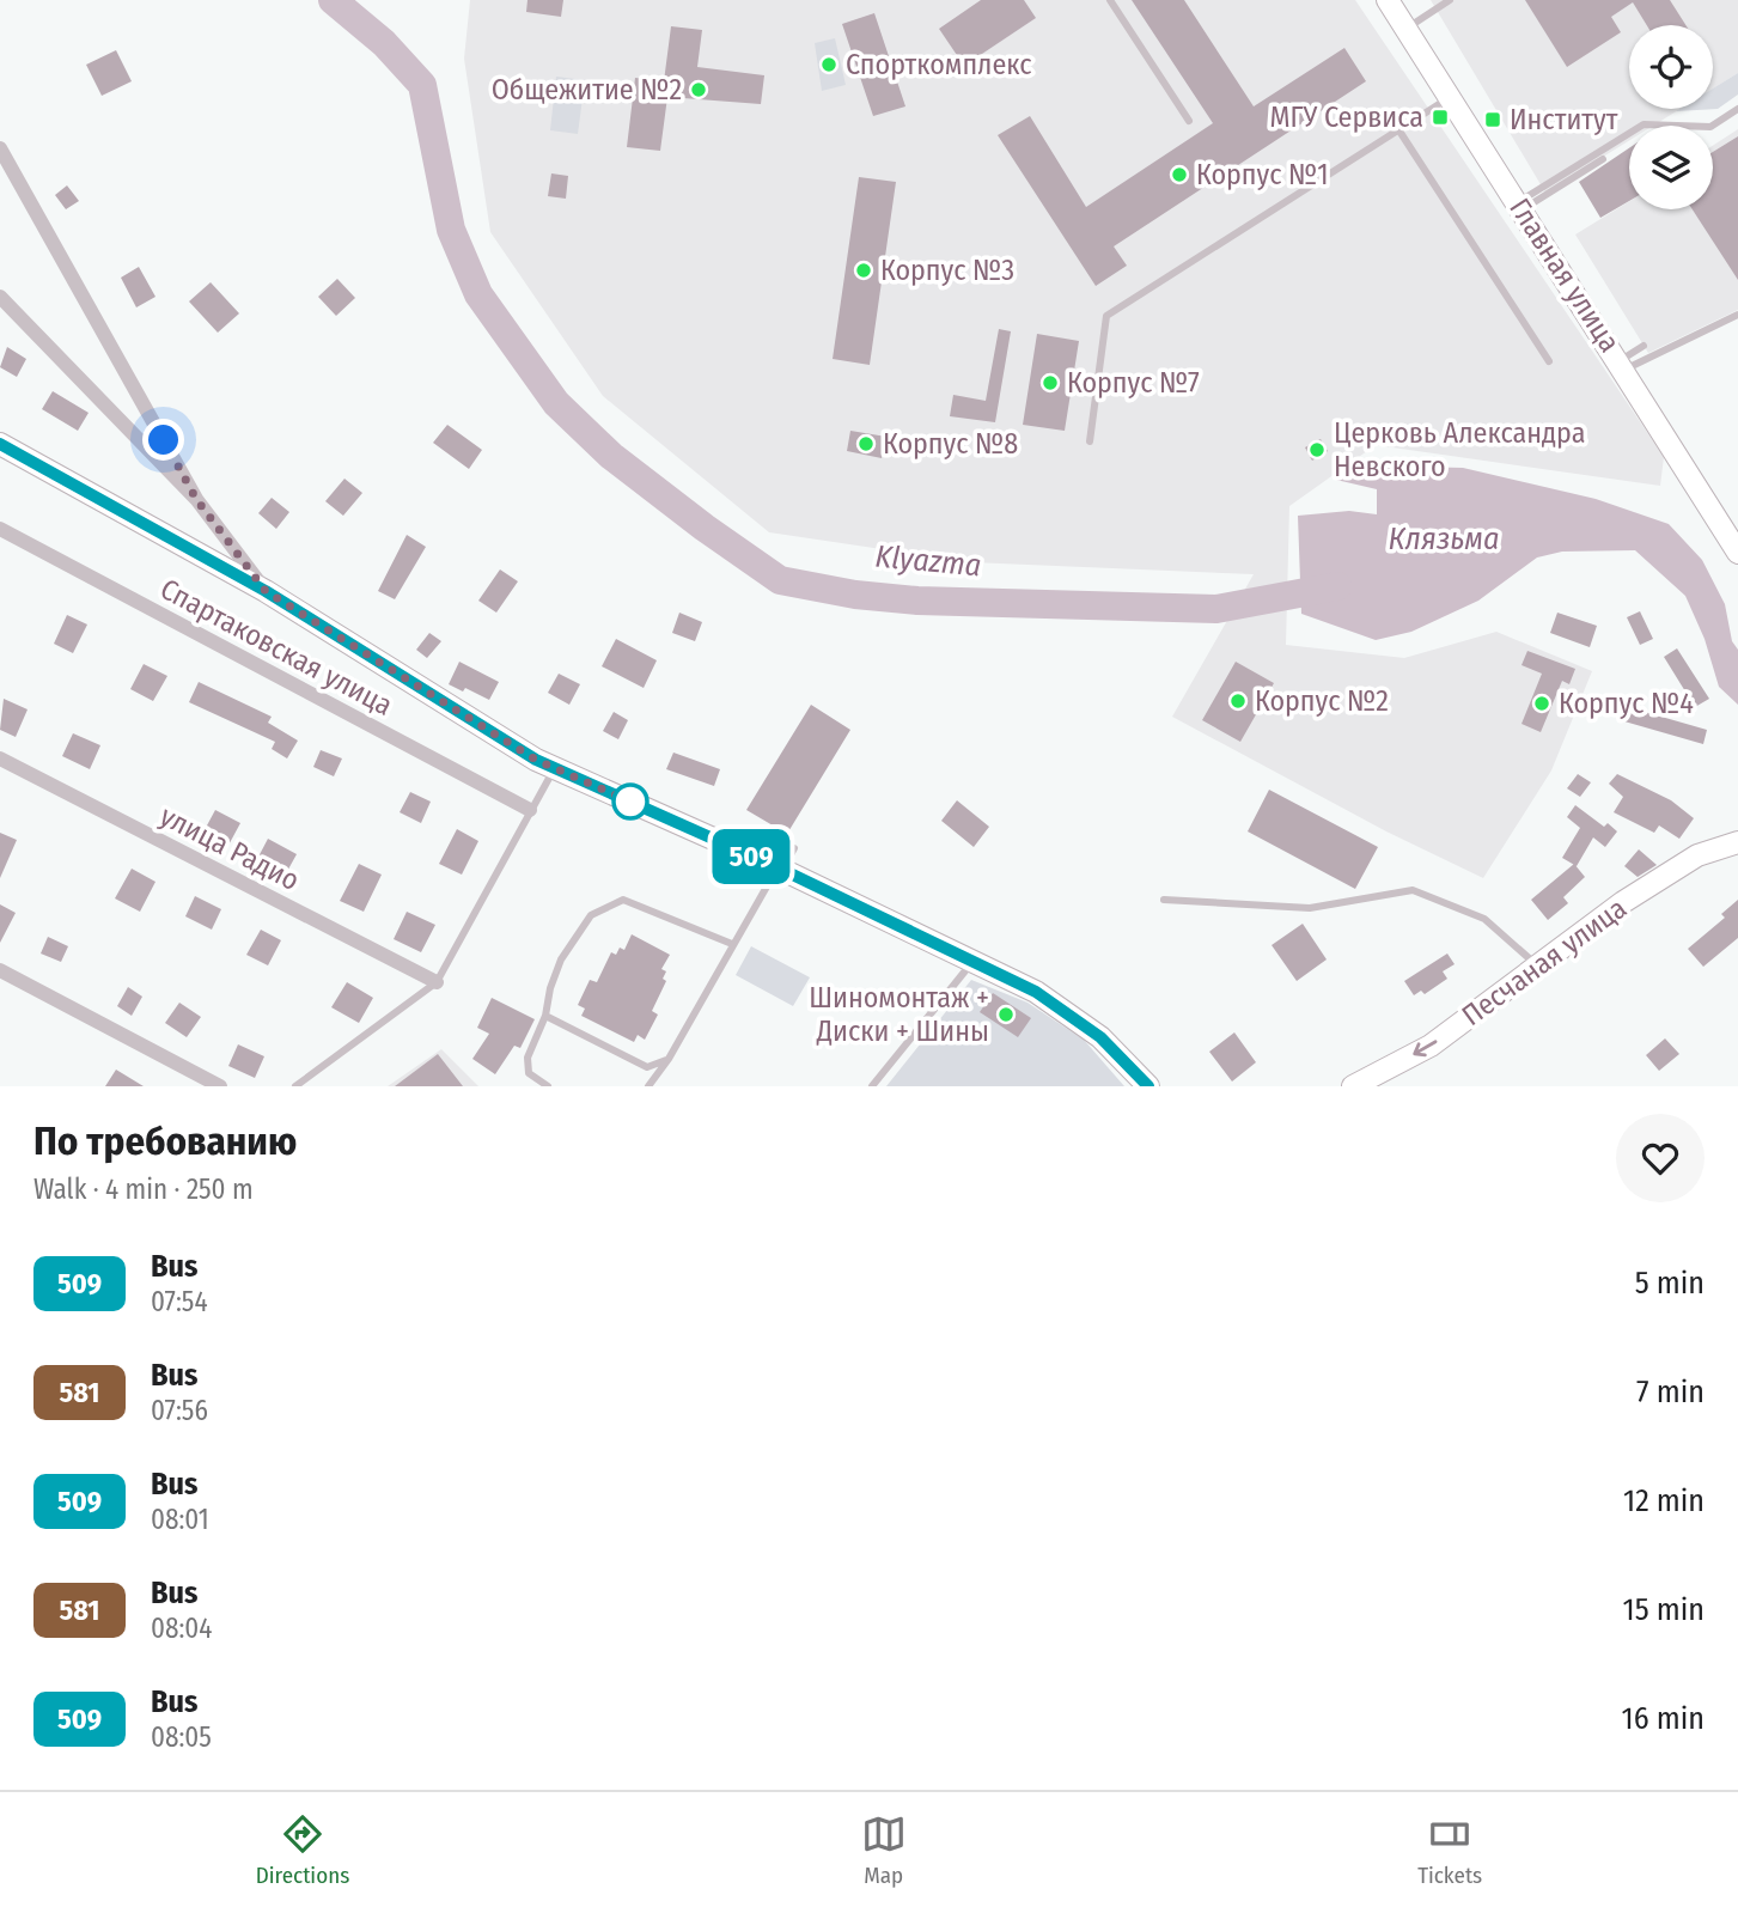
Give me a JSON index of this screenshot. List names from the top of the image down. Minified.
{"streets":{"main road":["Главная улица","Песчаная улица"],"street":["Спартаковская улица","улица Радио"]},"one_way":["Песчаная улица"],"water":["Клязьма","Klyazma"],"places":{"other":["Спорткомплекс","Общежитие №2","Корпус №1","Корпус №3","Корпус №7","Корпус №8","Церковь Александра Невского","Корпус №2","Корпус №4","Шиномонтаж + Диски + Шины"],"transit":["МГУ Сервиса","Институт"]},"lines":["bus line 509"],"page":{"on_map":"509","heading":["По требованию","Walk · 4 min · 250 m"],"list":[{"mark":"509","name":"Bus","note":"07:54","value":"5 min"},{"mark":"581","name":"Bus","note":"07:56","value":"7 min"},{"mark":"509","name":"Bus","note":"08:01","value":"12 min"},{"mark":"581","name":"Bus","note":"08:04","value":"15 min"},{"mark":"509","name":"Bus","note":"08:05","value":"16 min"}],"tabs":["Directions","Map","Tickets"]}}
